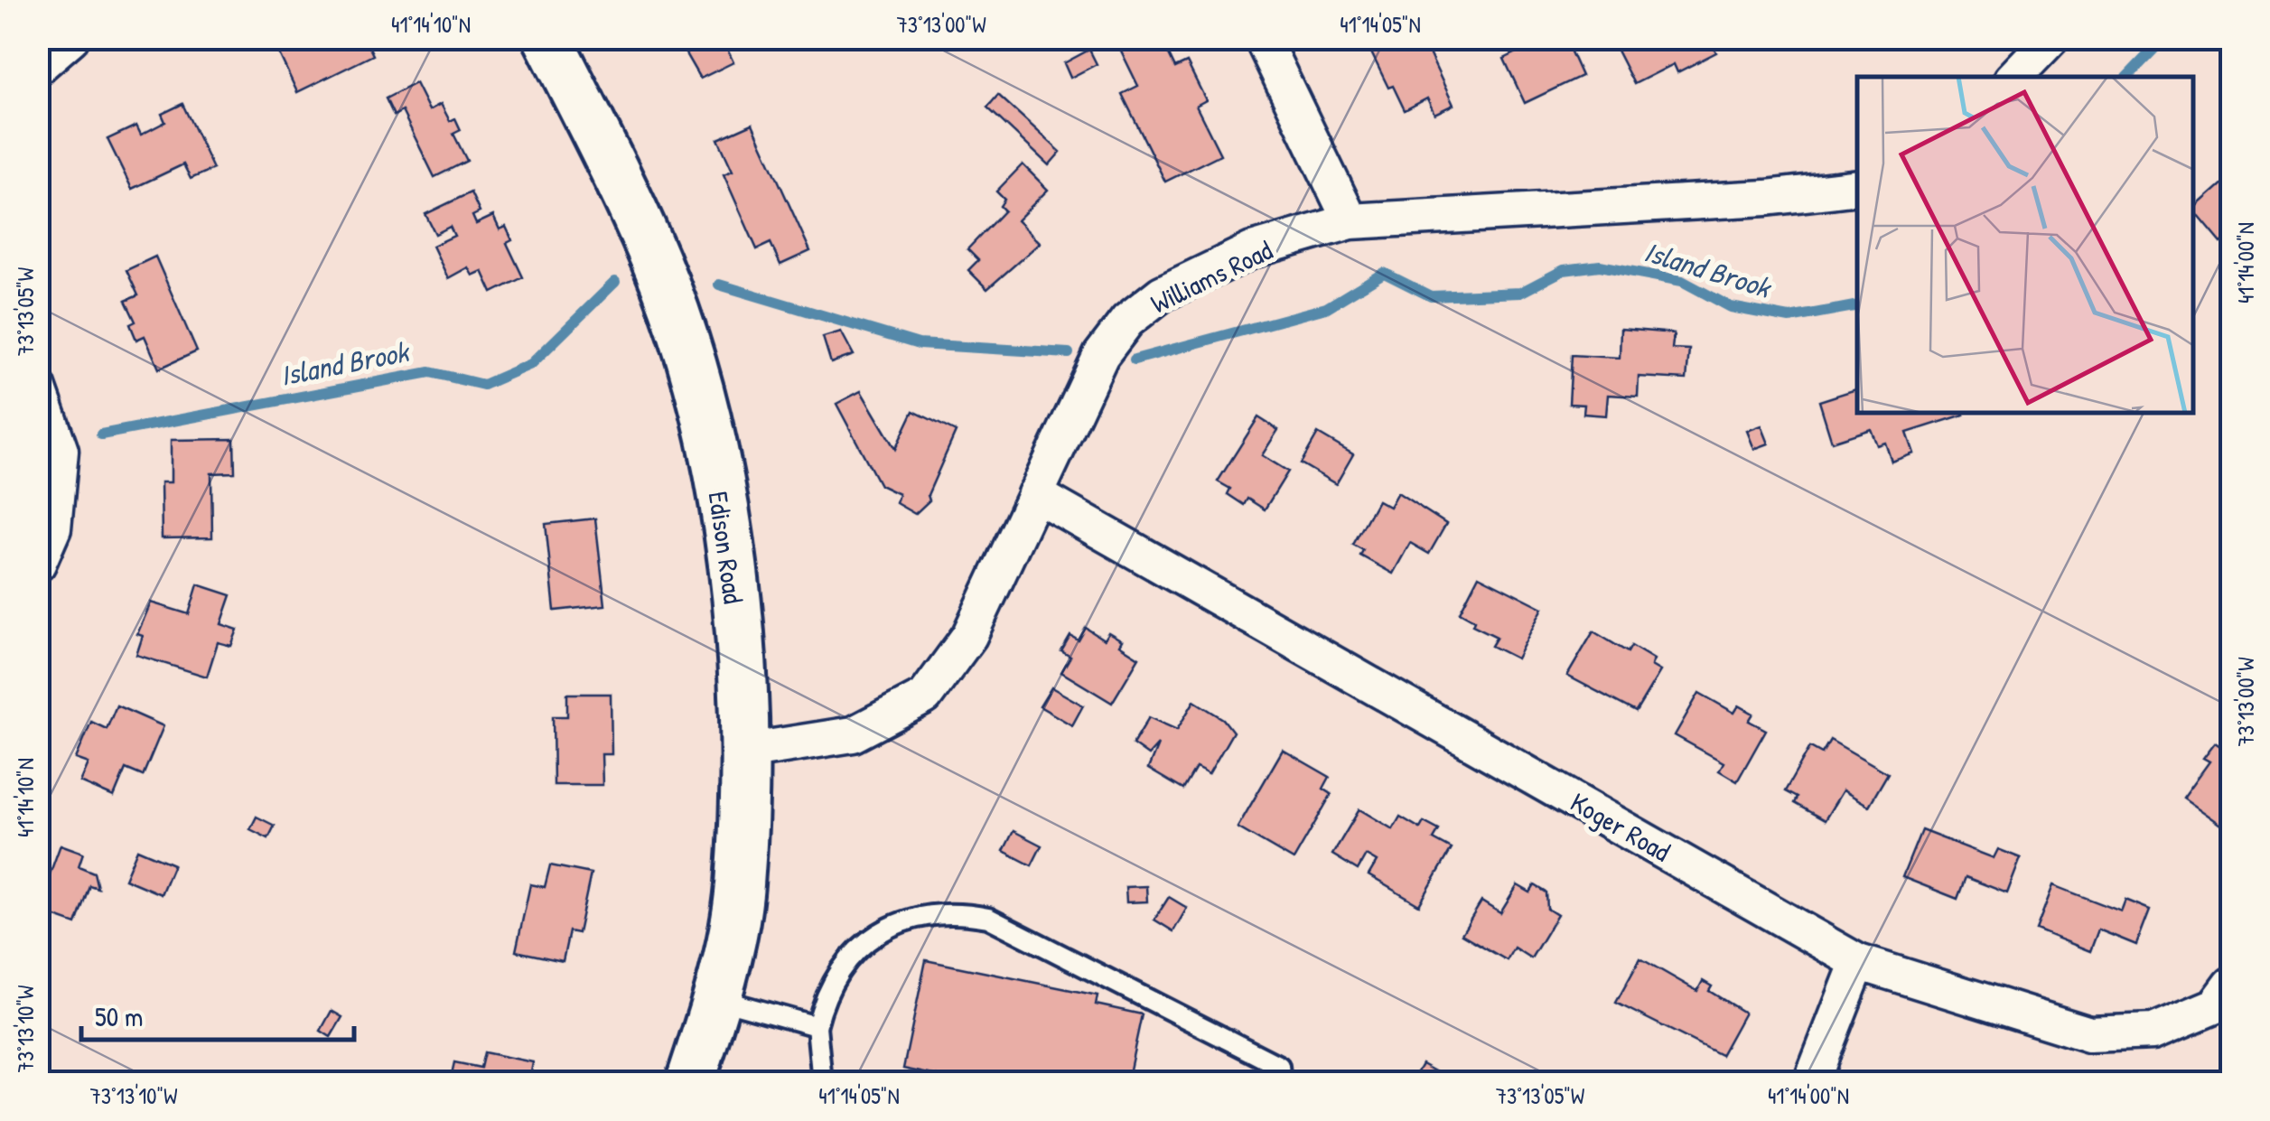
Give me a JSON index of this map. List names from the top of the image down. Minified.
{"streets":{"street":["Williams Road","Edison Road","Koger Road"]},"crossings":[["Williams Road","Edison Road"],["Williams Road","Koger Road"]],"water":["Island Brook"],"scale_bar":"50 m","coordinates":["41°14'10\"N","73°13'00\"W","41°14'05\"N","41°14'00\"N","73°13'05\"W","73°13'10\"W"]}
